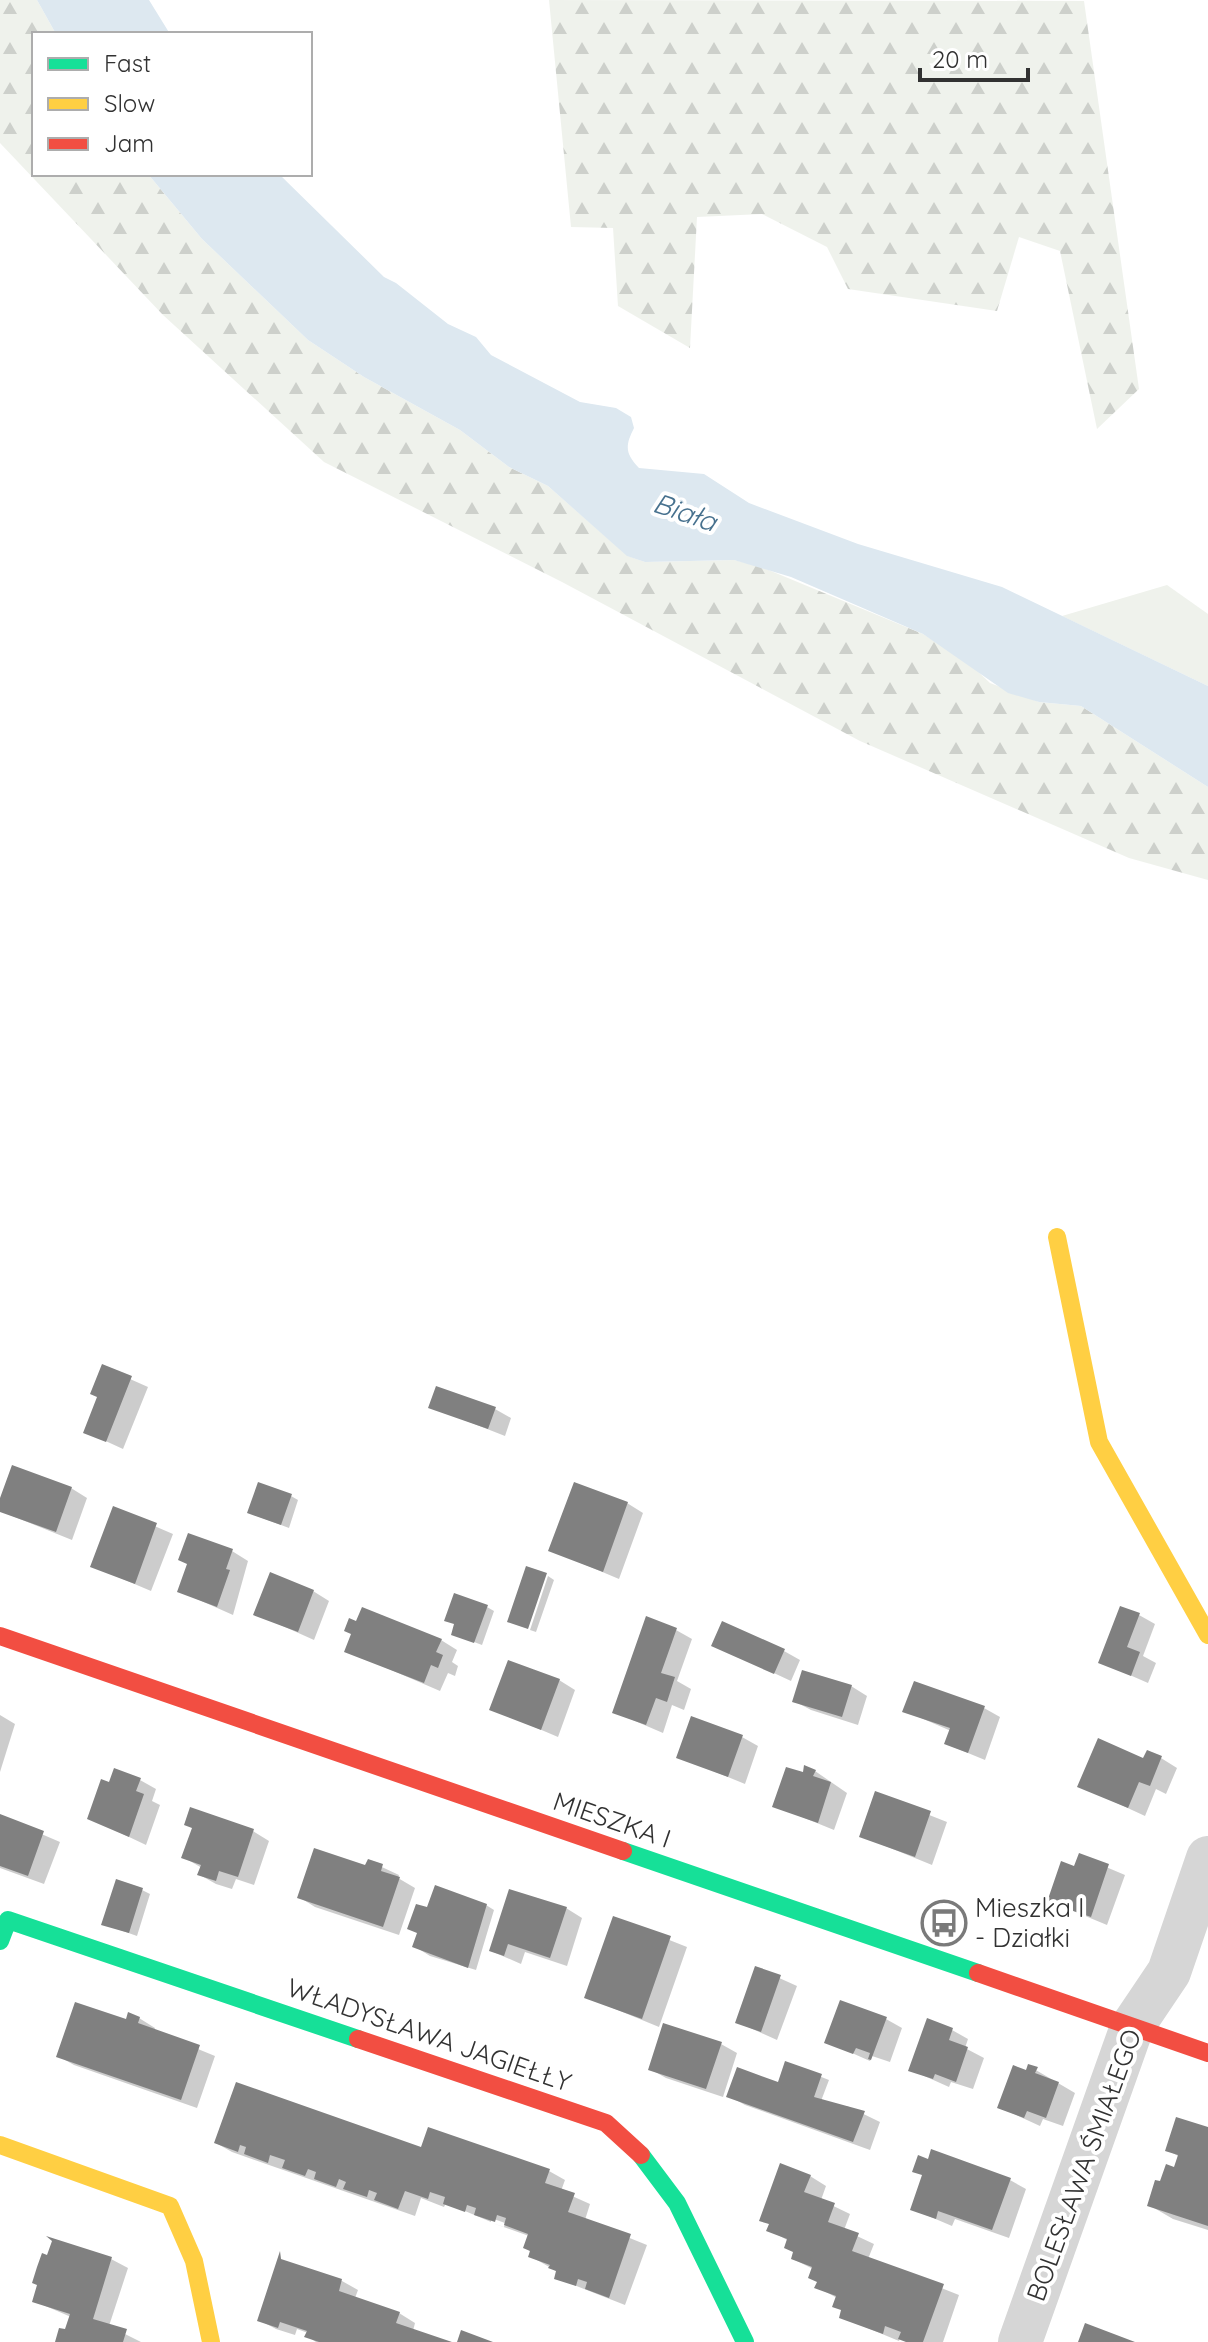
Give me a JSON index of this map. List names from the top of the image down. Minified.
{"streets":{"street":["MIESZKA I","WŁADYSŁAWA JAGIEŁŁY","BOLESŁAWA ŚMIAŁEGO"]},"crossings":[["MIESZKA I","BOLESŁAWA ŚMIAŁEGO"]],"water":["Biała"],"places":{"bus stop":["Mieszka I - Działki"]},"legend":["Fast","Slow","Jam"],"scale_bar":"20 m"}
